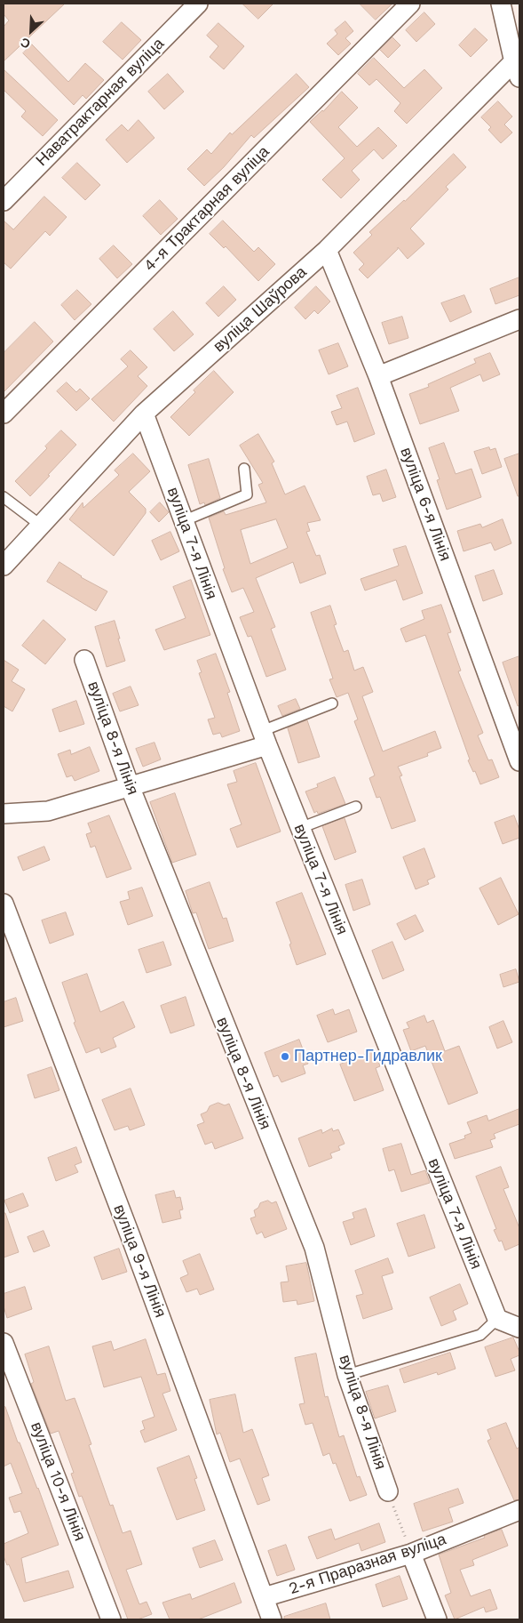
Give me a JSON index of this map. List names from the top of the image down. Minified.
{"streets":{"street":["Наватрактарная вуліца","4-я Трактарная вуліца","вуліца Шаўрова","вуліца 6-я Лінія","вуліца 7-я Лінія","вуліца 8-я Лінія","вуліца 9-я Лінія","вуліца 10-я Лінія","2-я Праразная вуліца"]},"crossings":[["вуліца Шаўрова","вуліца 6-я Лінія"],["вуліца Шаўрова","вуліца 7-я Лінія"],["вуліца 9-я Лінія","2-я Праразная вуліца"]],"places":["Партнер-Гидравлик"],"north":"bottom left"}
